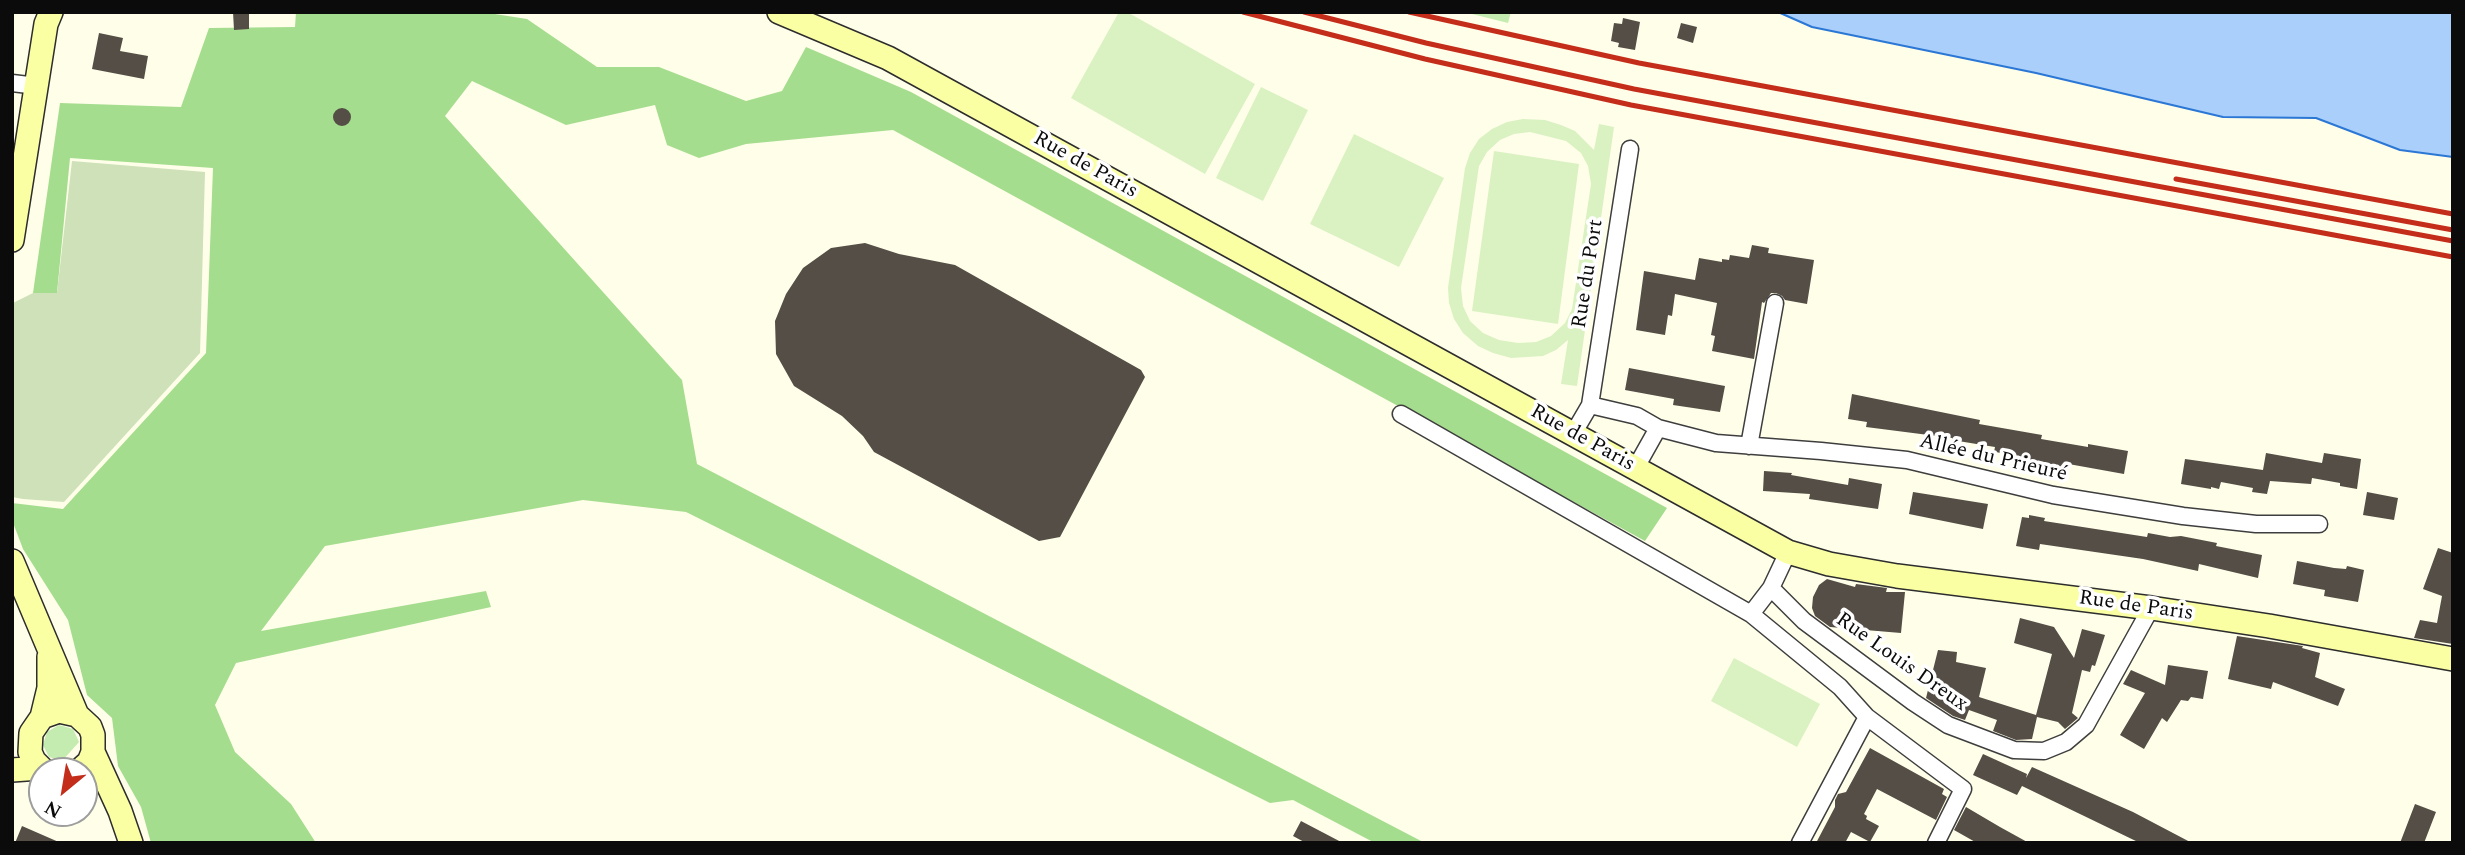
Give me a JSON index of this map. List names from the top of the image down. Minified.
{"streets":{"main road":["Rue de Paris"],"street":["Rue du Port","Allée du Prieuré","Rue Louis Dreux"]},"crossings":[["Rue de Paris","Rue Louis Dreux"],["Rue du Port","Allée du Prieuré"]],"north":"bottom left"}
